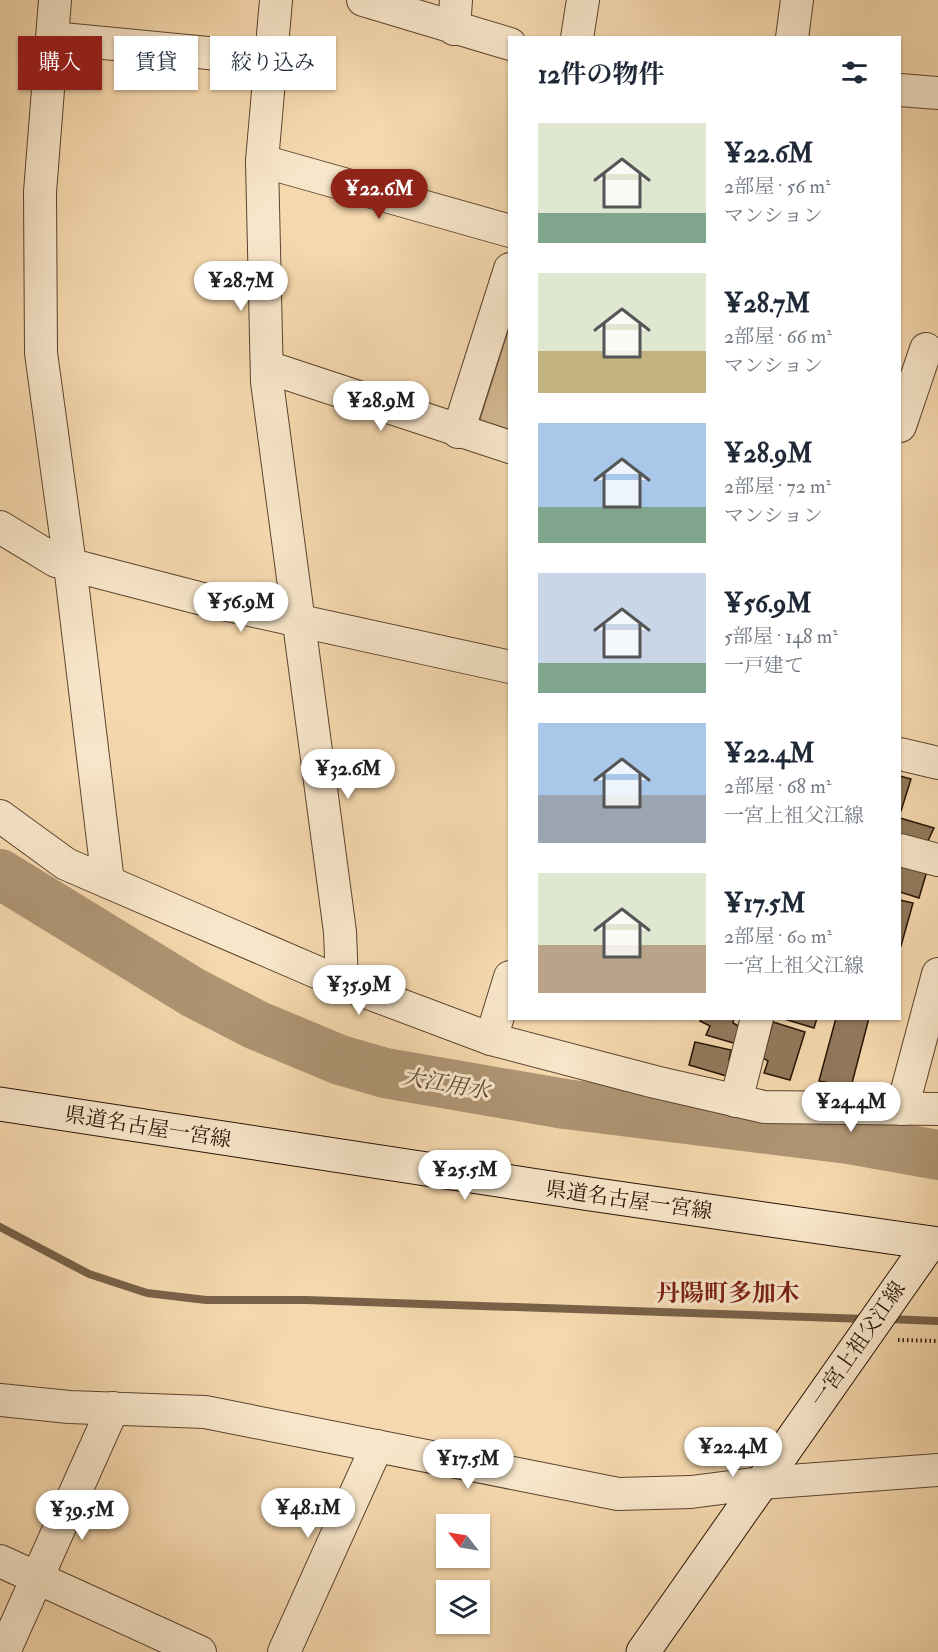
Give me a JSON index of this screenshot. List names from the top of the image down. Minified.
{"streets":{"main road":["県道名古屋一宮線","一宮上祖父江線"]},"crossings":[["県道名古屋一宮線","一宮上祖父江線"]],"districts":["丹陽町多加木"],"water":["大江用水"],"north":"top left","page":{"chip":["購入","賃貸","絞り込み"],"heading":"12件の物件","list":[{"name":"¥22.6M","note":"2部屋 · 56 m² · マンション"},{"name":"¥28.7M","note":"2部屋 · 66 m² · マンション"},{"name":"¥28.9M","note":"2部屋 · 72 m² · マンション"},{"name":"¥56.9M","note":"5部屋 · 148 m² · 一戸建て"},{"name":"¥22.4M","note":"2部屋 · 68 m² · 一宮上祖父江線"},{"name":"¥17.5M","note":"2部屋 · 60 m² · 一宮上祖父江線"}],"price":["¥22.6M","¥28.7M","¥28.9M","¥56.9M","¥32.6M","¥35.9M","¥24.4M","¥25.5M","¥22.4M","¥17.5M","¥48.1M","¥39.5M"]}}
